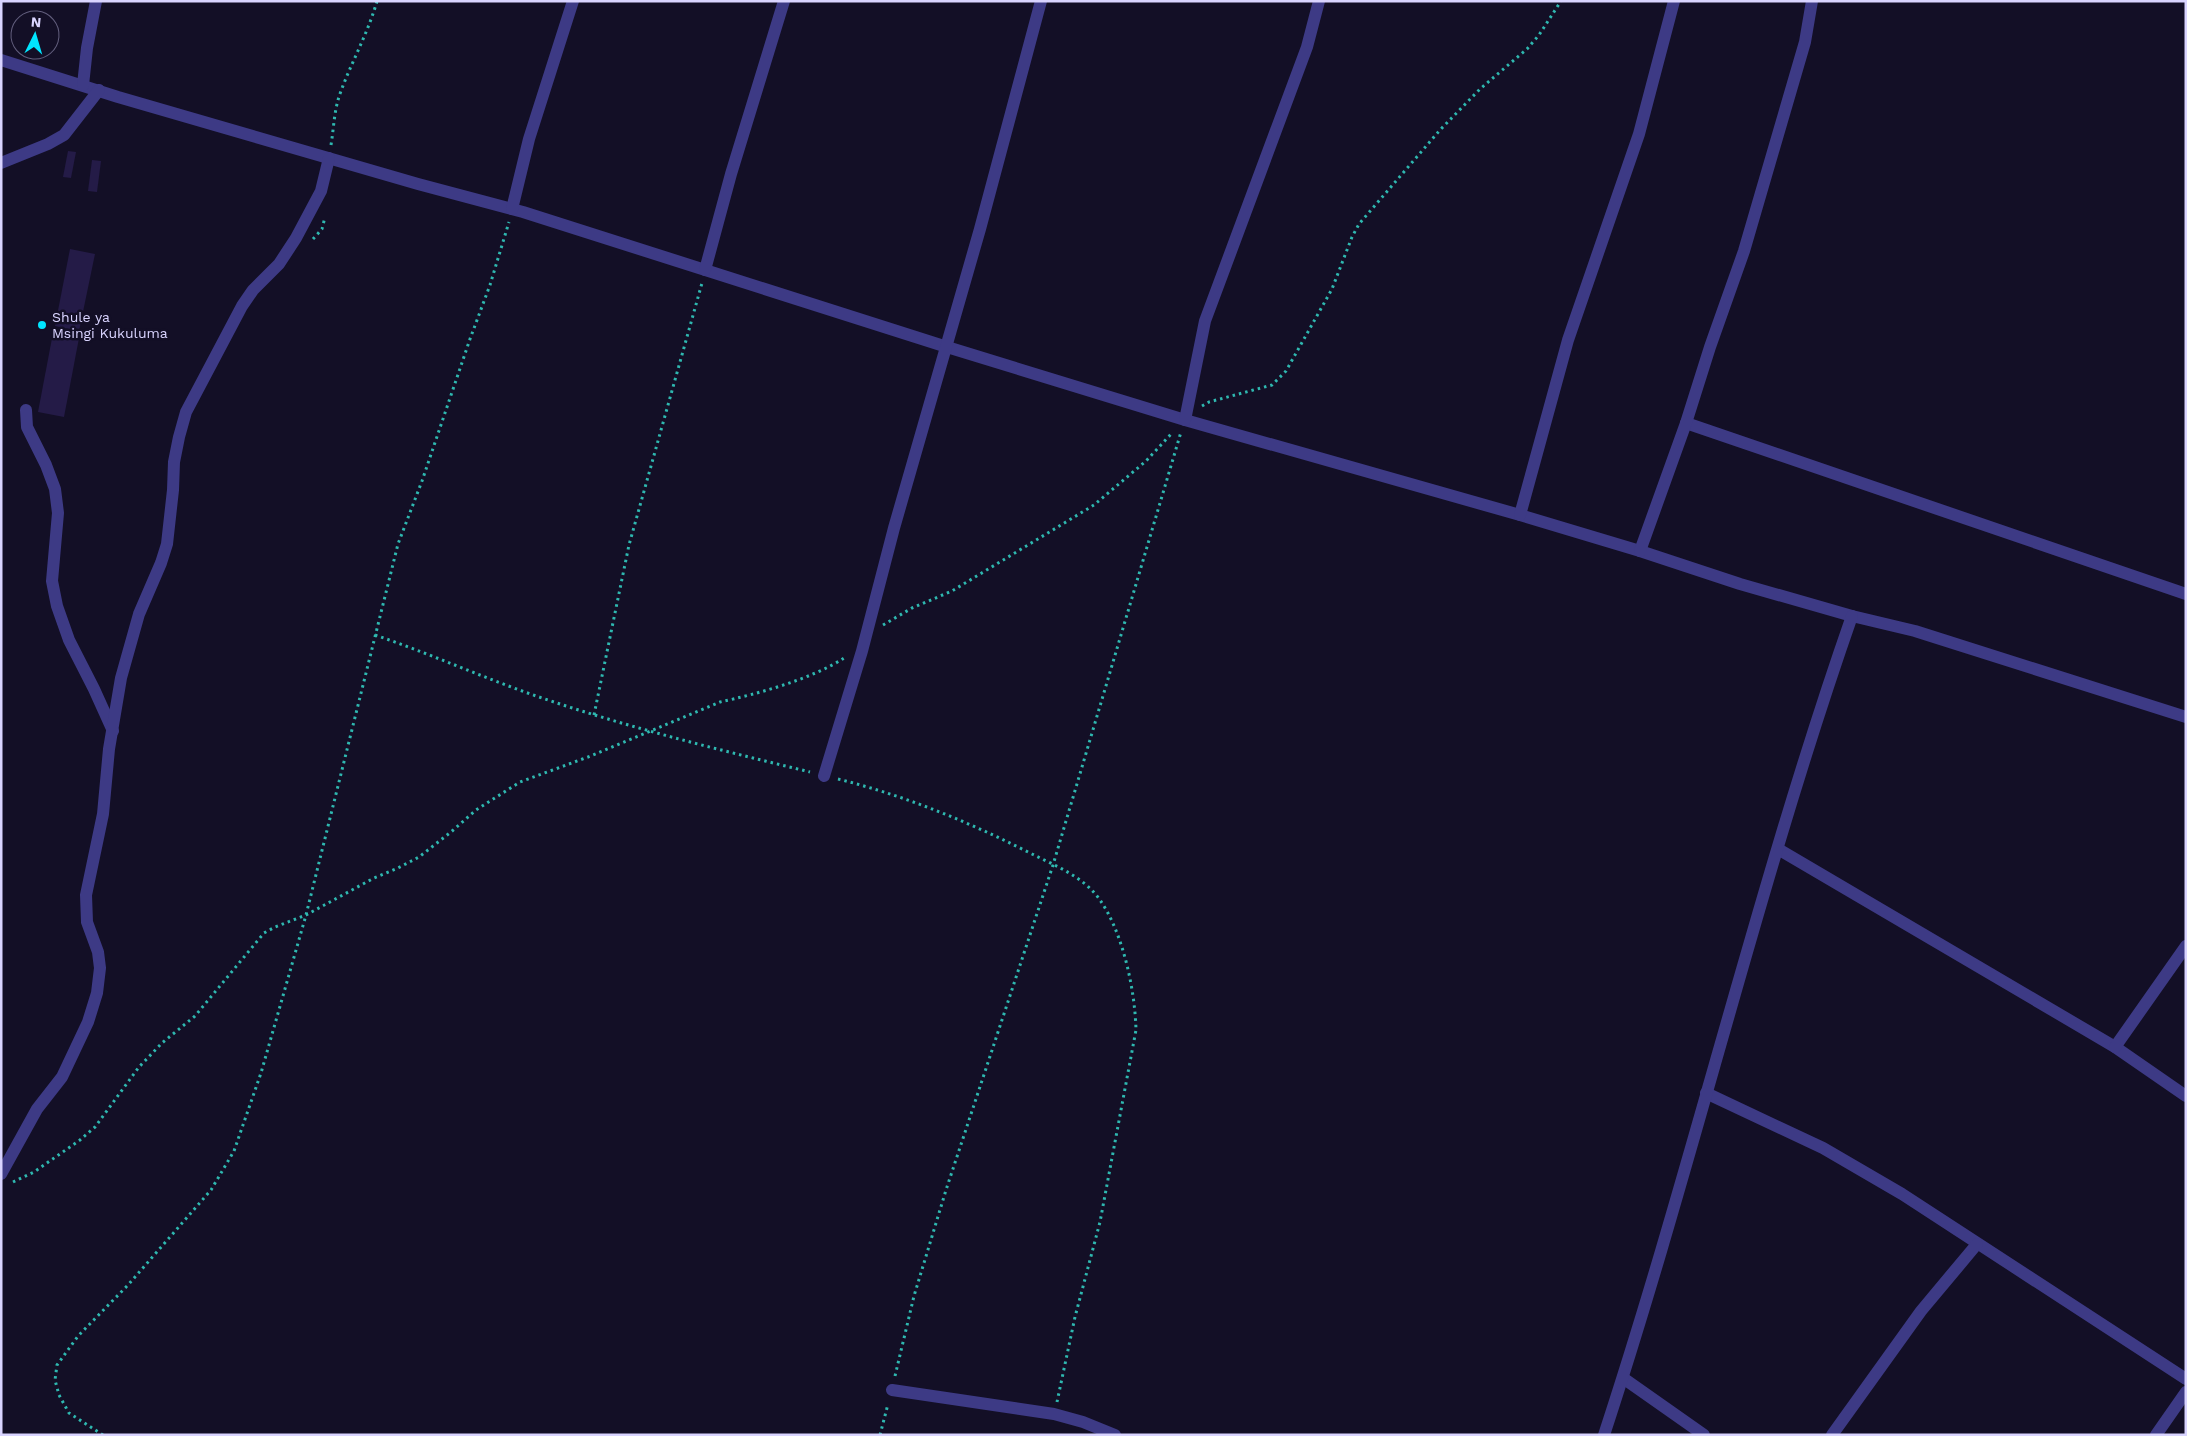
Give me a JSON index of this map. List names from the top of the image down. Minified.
{"places":["Shule ya Msingi Kukuluma"],"north":"top"}
